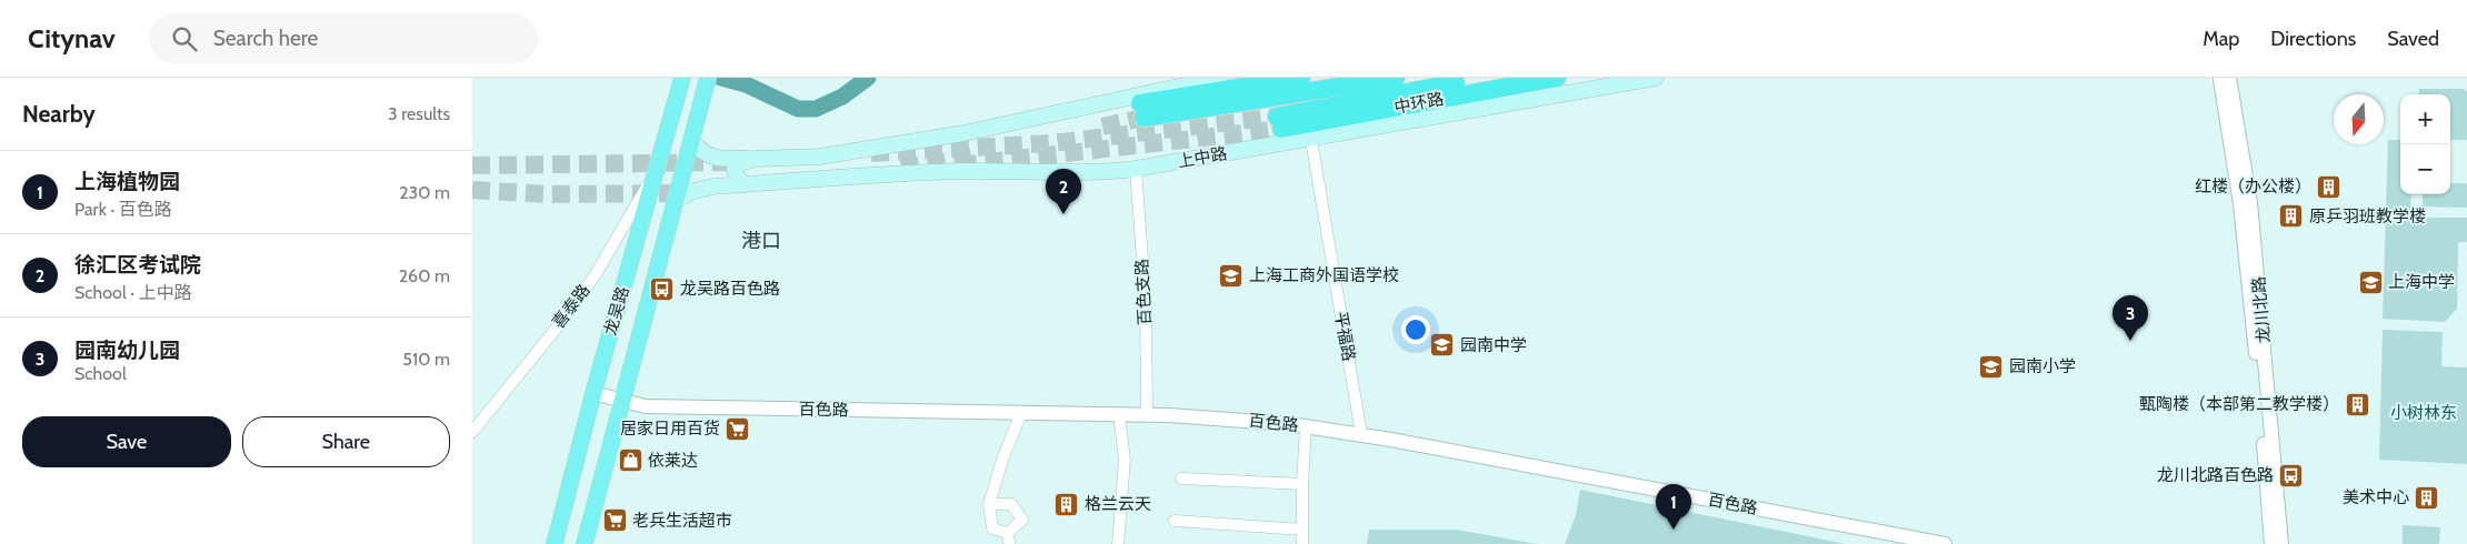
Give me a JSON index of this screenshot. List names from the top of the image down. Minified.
{"streets":{"highway":["中环路"],"main road":["上中路","龙吴路"],"street":["百色支路","喜泰路","龙川北路","平福路","百色路"]},"crossings":[["上中路","百色支路"],["上中路","龙吴路"],["上中路","平福路"],["百色支路","百色路"],["喜泰路","龙吴路"],["龙吴路","百色路"],["平福路","百色路"]],"districts":["港口"],"parks":["小树林东"],"places":{"building":["红楼（办公楼）","原乒羽班教学楼","甄陶楼（本部第二教学楼）","美术中心","格兰云天"],"school or university":["上海工商外国语学校","上海中学","园南中学","园南小学"],"bus stop":["龙吴路百色路","龙川北路百色路"],"supermarket":["居家日用百货","老兵生活超市"],"shop":["依莱达"]},"north":"bottom","page":{"header":"Citynav","search":"Search here","nav":["Map","Directions","Saved"],"heading":["Nearby","3 results"],"map_buttons":["+","−"],"list":[{"mark":"1","name":"上海植物园","note":"Park · 百色路","value":"230 m"},{"mark":"2","name":"徐汇区考试院","note":"School · 上中路","value":"260 m"},{"mark":"3","name":"园南幼儿园","note":"School","value":"510 m"}],"pins":["2","3","1"],"buttons":["Save","Share"]}}
